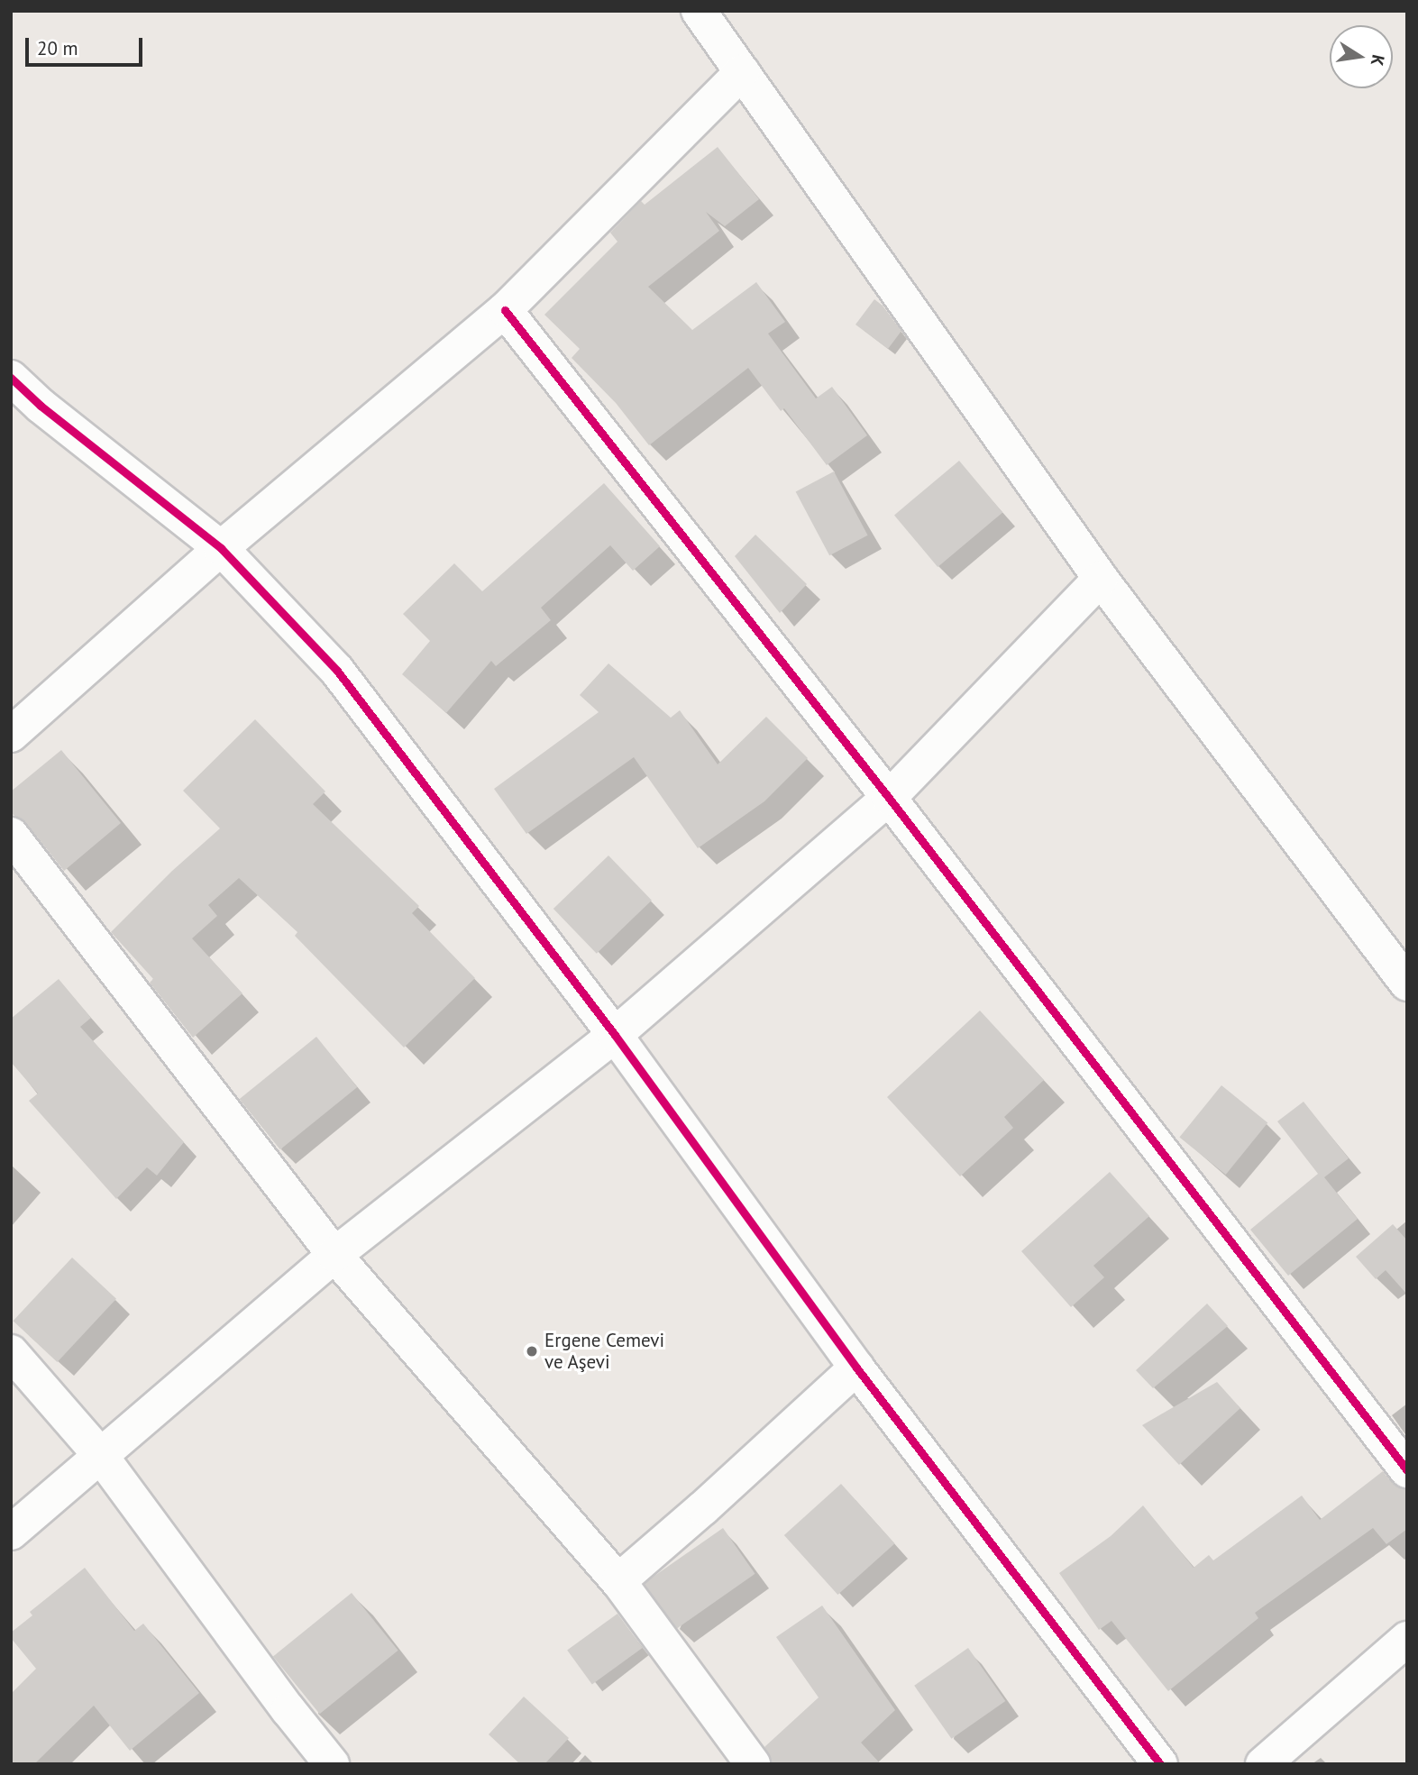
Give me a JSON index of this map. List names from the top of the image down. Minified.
{"places":["Ergene Cemevi ve Aşevi"],"scale_bar":"20 m","north":"right"}
